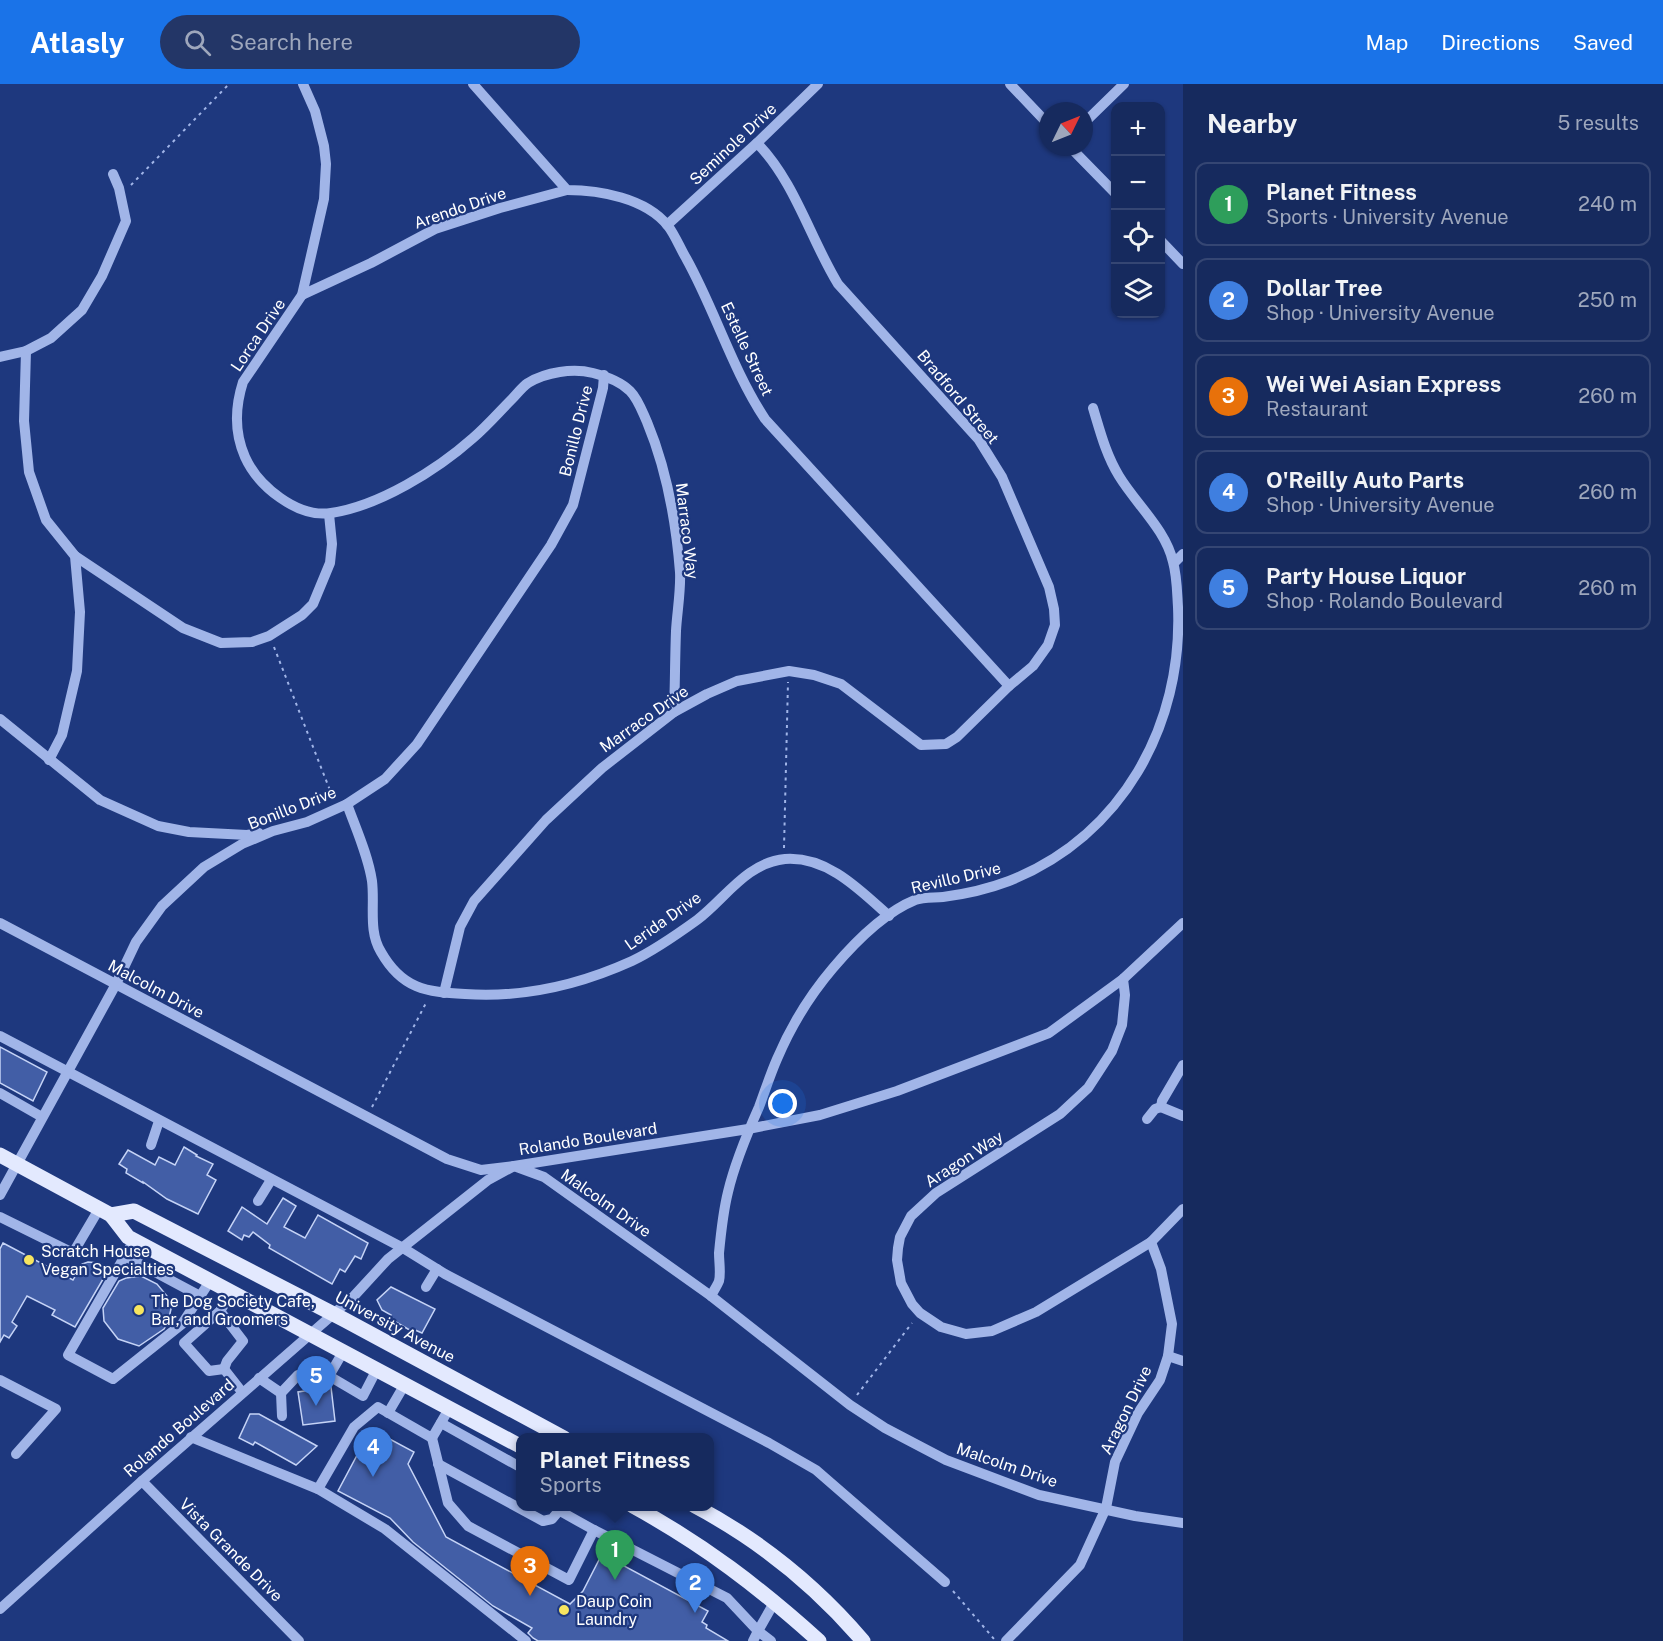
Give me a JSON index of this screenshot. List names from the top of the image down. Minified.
{"streets":{"main road":["University Avenue"],"street":["Seminole Drive","Arendo Drive","Lorca Drive","Estelle Street","Bradford Street","Bonillo Drive","Marraco Way","Marraco Drive","Revillo Drive","Lerida Drive","Malcolm Drive","Rolando Boulevard","Aragon Way","Aragon Drive","Vista Grande Drive"]},"crossings":[["Seminole Drive","Estelle Street"],["Seminole Drive","Bradford Street"],["Arendo Drive","Lorca Drive"],["Arendo Drive","Estelle Street"],["Estelle Street","Bradford Street"],["Estelle Street","Marraco Drive"],["Bradford Street","Marraco Drive"],["Bonillo Drive","Marraco Way"],["Bonillo Drive","Lerida Drive"],["Bonillo Drive","Malcolm Drive"],["Marraco Way","Marraco Drive"],["Marraco Drive","Lerida Drive"],["Revillo Drive","Lerida Drive"],["Revillo Drive","Malcolm Drive"],["Revillo Drive","Rolando Boulevard"],["Malcolm Drive","Rolando Boulevard"],["Malcolm Drive","Aragon Drive"],["Rolando Boulevard","Aragon Way"],["Rolando Boulevard","University Avenue"],["Rolando Boulevard","Vista Grande Drive"],["Aragon Way","Aragon Drive"]],"places":["Scratch House Vegan Specialties","The Dog Society Cafe, Bar, and Groomers","Daup Coin Laundry"],"north":"top right","page":{"header":"Atlasly","search":"Search here","nav":["Map","Directions","Saved"],"heading":["Nearby","5 results"],"map_buttons":["+","−"],"list":[{"mark":"1","name":"Planet Fitness","note":"Sports · University Avenue","value":"240 m"},{"mark":"2","name":"Dollar Tree","note":"Shop · University Avenue","value":"250 m"},{"mark":"3","name":"Wei Wei Asian Express","note":"Restaurant","value":"260 m"},{"mark":"4","name":"O'Reilly Auto Parts","note":"Shop · University Avenue","value":"260 m"},{"mark":"5","name":"Party House Liquor","note":"Shop · Rolando Boulevard","value":"260 m"}],"pins":["5","4","1","3","2"],"popup":["Planet Fitness","Sports"]}}
